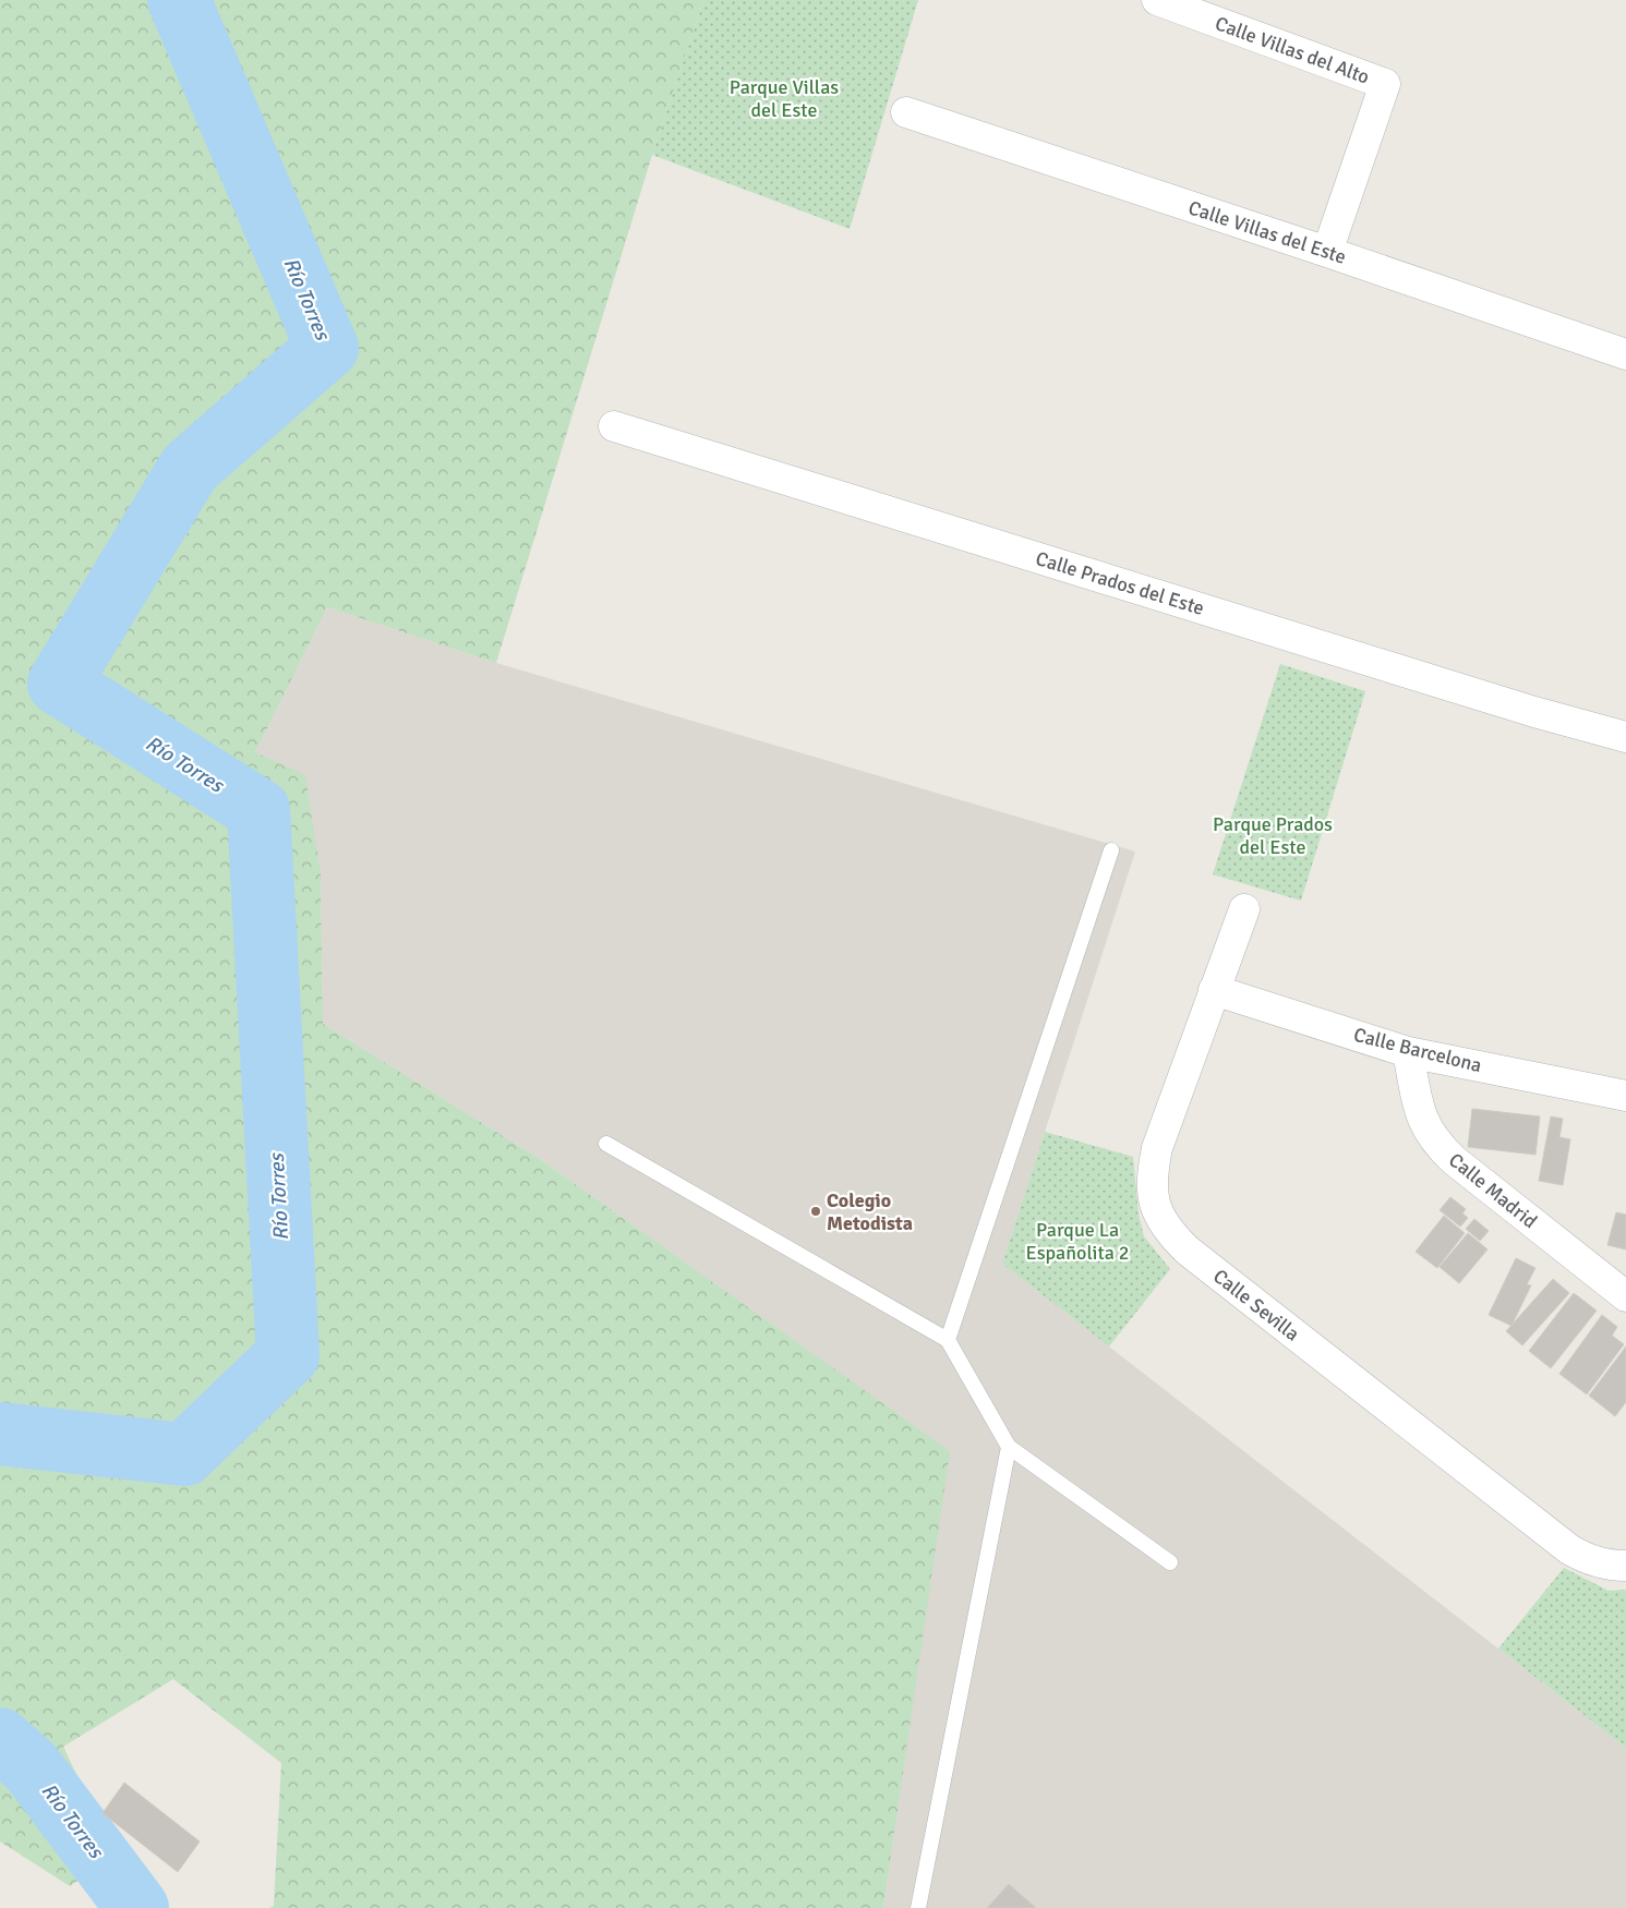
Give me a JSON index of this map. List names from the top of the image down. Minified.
{"streets":{"street":["Calle Villas del Alto","Calle Villas del Este","Calle Prados del Este","Calle Barcelona","Calle Madrid","Calle Sevilla"]},"crossings":[["Calle Villas del Alto","Calle Villas del Este"],["Calle Barcelona","Calle Madrid"],["Calle Barcelona","Calle Sevilla"]],"water":["Río Torres"],"parks":["Parque Villas del Este","Parque Prados del Este","Parque La Españolita 2"],"places":["Colegio Metodista"]}
